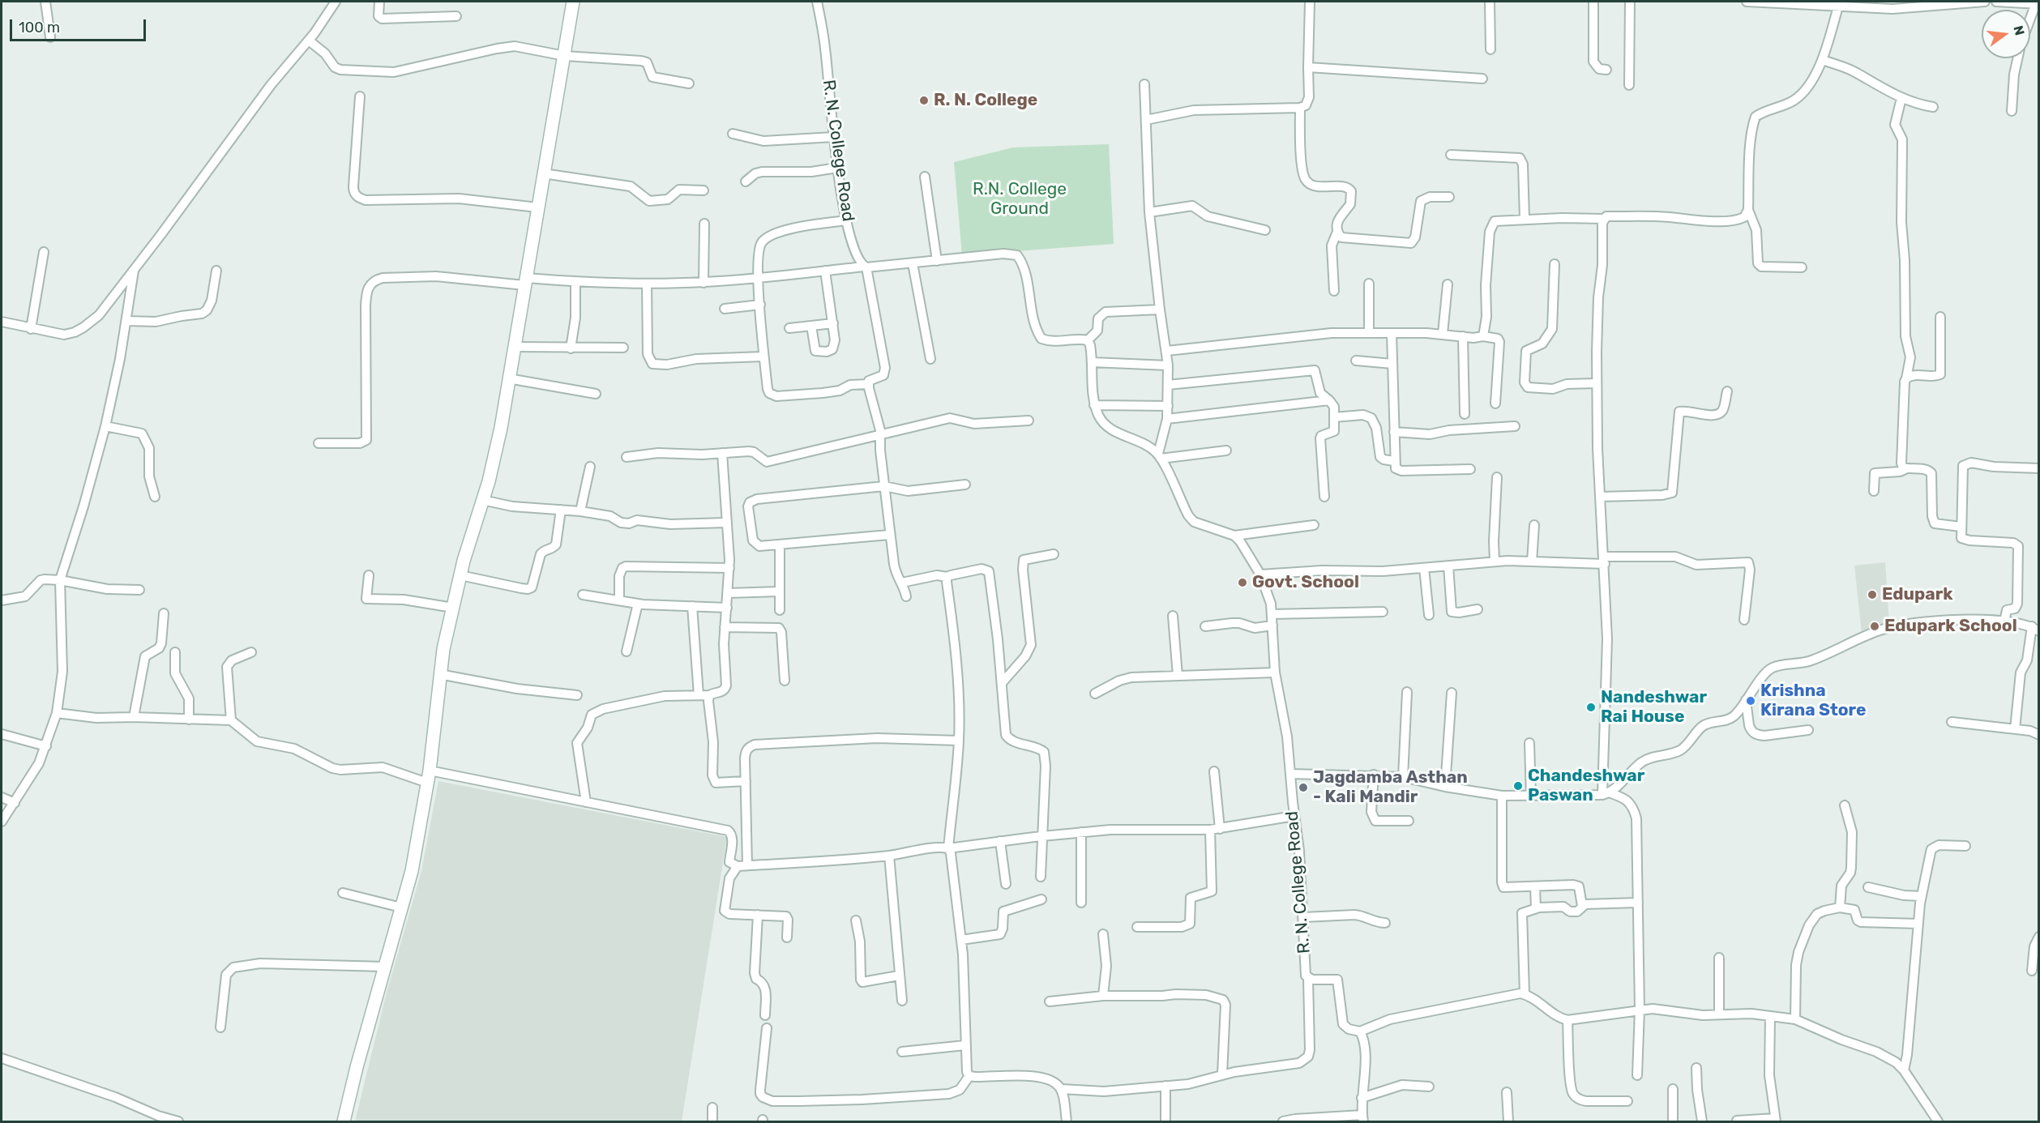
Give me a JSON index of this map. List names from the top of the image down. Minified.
{"streets":{"street":["R. N. College Road"]},"parks":["R.N. College Ground"],"places":["R. N. College","Govt. School","Edupark","Edupark School","Krishna Kirana Store","Nandeshwar Rai House","Chandeshwar Paswan","Jagdamba Asthan - Kali Mandir"],"scale_bar":"100 m","north":"right"}
